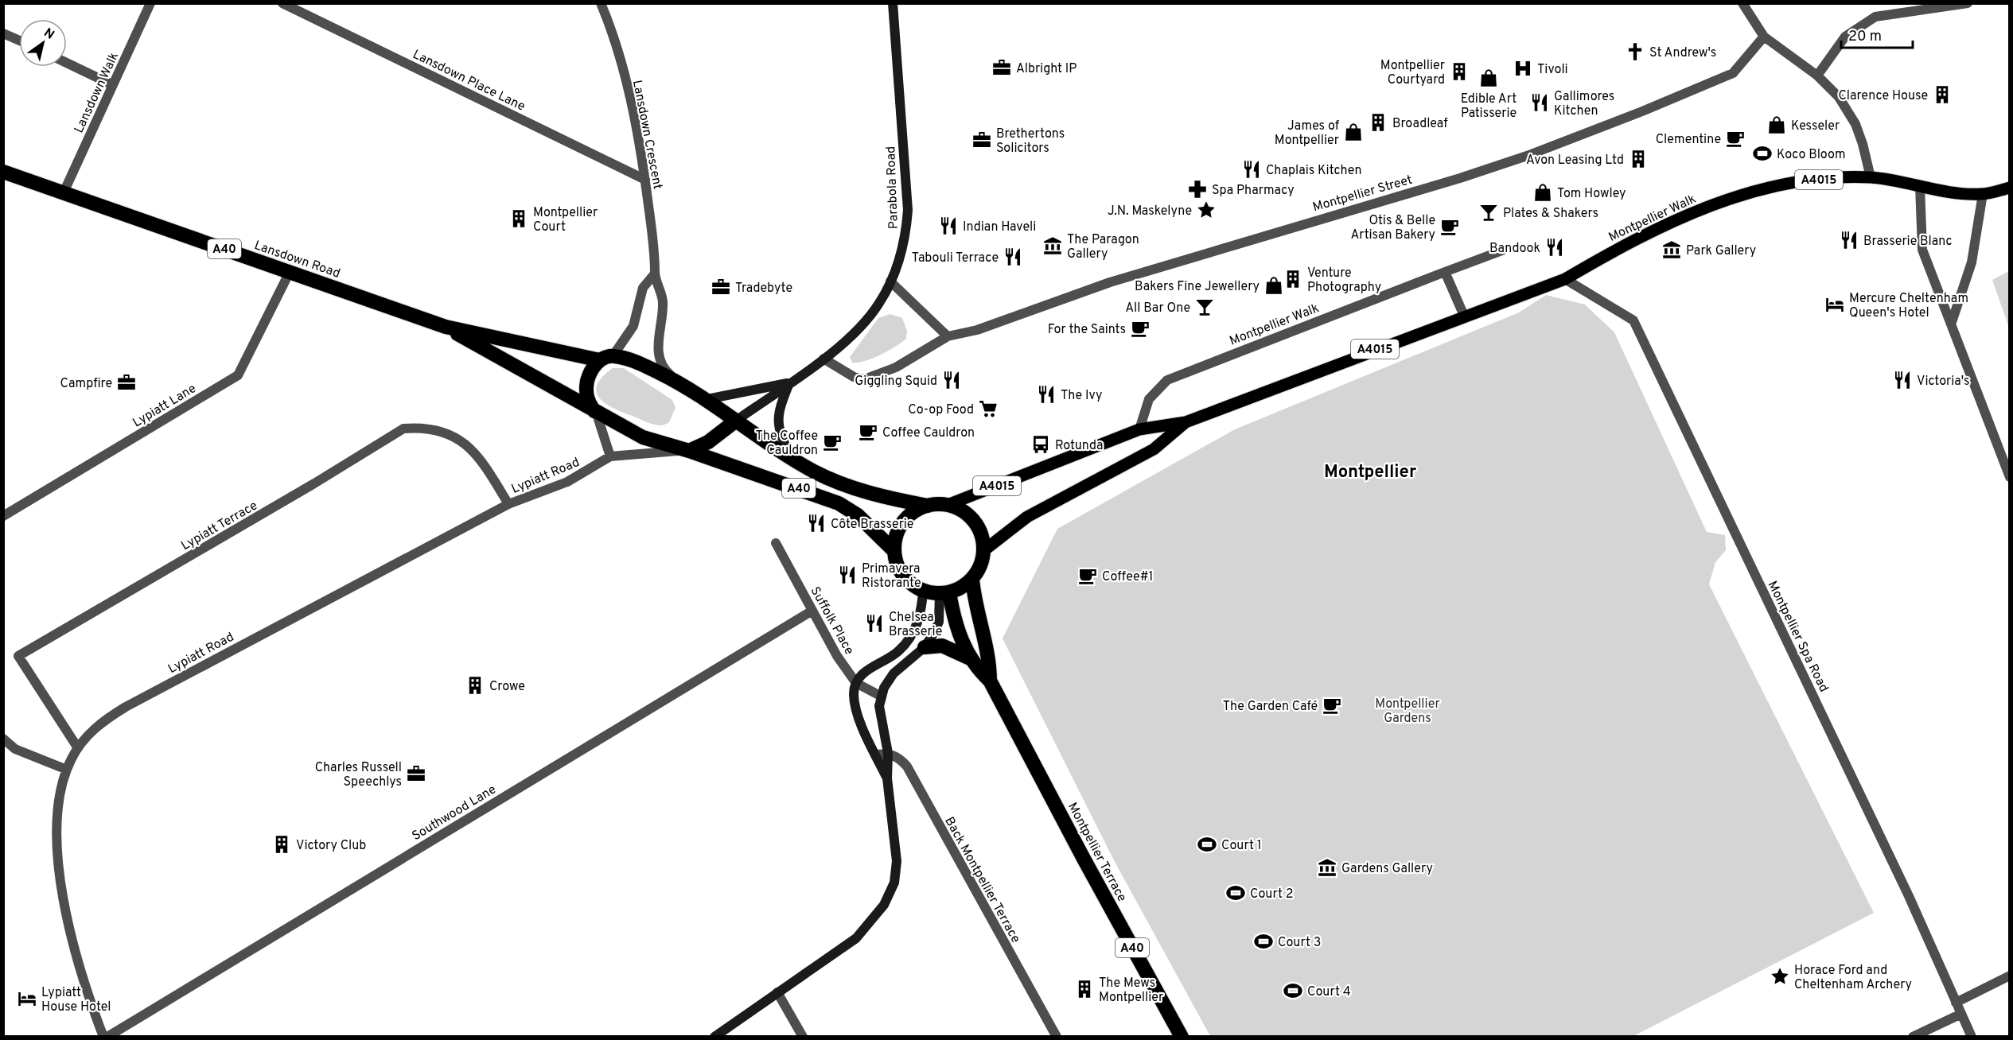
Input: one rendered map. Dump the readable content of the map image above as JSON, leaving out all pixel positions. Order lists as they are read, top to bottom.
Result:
{
  "streets": {
    "highway": ["A40", "Lansdown Road", "Montpellier Terrace"],
    "main road": ["A4015", "Montpellier Walk"],
    "street": [
      "Lansdown Place Lane",
      "Lansdown Walk",
      "Lansdown Crescent",
      "Parabola Road",
      "Montpellier Street",
      "Lypiatt Lane",
      "Lypiatt Road",
      "Lypiatt Terrace",
      "Suffolk Place",
      "Montpellier Spa Road",
      "Southwood Lane",
      "Back Montpellier Terrace"
    ]
  },
  "crossings": [
    ["Lansdown Place Lane", "Lansdown Crescent"],
    ["Lansdown Walk", "Lansdown Road"],
    ["Lansdown Crescent", "A40"],
    ["A4015", "Montpellier Walk"],
    ["Parabola Road", "Montpellier Street"],
    ["Parabola Road", "A40"],
    ["Montpellier Walk", "A40"],
    ["Montpellier Walk", "Montpellier Spa Road"],
    ["Montpellier Walk", "Montpellier Terrace"],
    ["A40", "Lansdown Road"],
    ["A40", "Lypiatt Road"],
    ["A40", "Montpellier Terrace"],
    ["Lansdown Road", "Lypiatt Lane"],
    ["Lypiatt Road", "Lypiatt Terrace"],
    ["Suffolk Place", "Southwood Lane"]
  ],
  "districts": ["Montpellier"],
  "parks": ["Montpellier Gardens"],
  "places": {
    "church": ["St Andrew's"],
    "office": [
      "Albright IP",
      "Brethertons Solicitors",
      "Tradebyte",
      "Campfire",
      "Charles Russell Speechlys"
    ],
    "hospital": ["Tivoli"],
    "building": [
      "Montpellier Courtyard",
      "Clarence House",
      "Broadleaf",
      "Avon Leasing Ltd",
      "Montpellier Court",
      "Venture Photography",
      "Crowe",
      "Victory Club",
      "The Mews Montpellier"
    ],
    "shop": [
      "Edible Art Patisserie",
      "Kesseler",
      "James of Montpellier",
      "Tom Howley",
      "Bakers Fine Jewellery"
    ],
    "restaurant": [
      "Gallimores Kitchen",
      "Chaplais Kitchen",
      "Indian Haveli",
      "Brasserie Blanc",
      "Bandook",
      "Tabouli Terrace",
      "Giggling Squid",
      "Victoria's",
      "The Ivy",
      "Côte Brasserie",
      "Primavera Ristorante",
      "Chelsea Brasserie"
    ],
    "cafe": [
      "Clementine",
      "Otis & Belle Artisan Bakery",
      "For the Saints",
      "Coffee Cauldron",
      "The Coffee Cauldron",
      "Coffee#1",
      "The Garden Café"
    ],
    "sports": [
      "Koco Bloom",
      "Court 1",
      "Court 2",
      "Court 3",
      "Court 4"
    ],
    "pharmacy": ["Spa Pharmacy"],
    "place": ["J.N. Maskelyne", "Horace Ford and Cheltenham Archery"],
    "bar": ["Plates & Shakers", "All Bar One"],
    "museum": ["The Paragon Gallery", "Park Gallery", "Gardens Gallery"],
    "hotel": ["Mercure Cheltenham Queen's Hotel", "Lypiatt House Hotel"],
    "supermarket": ["Co-op Food"],
    "bus stop": ["Rotunda"]
  },
  "scale_bar": "20 m",
  "north": "top right"
}
